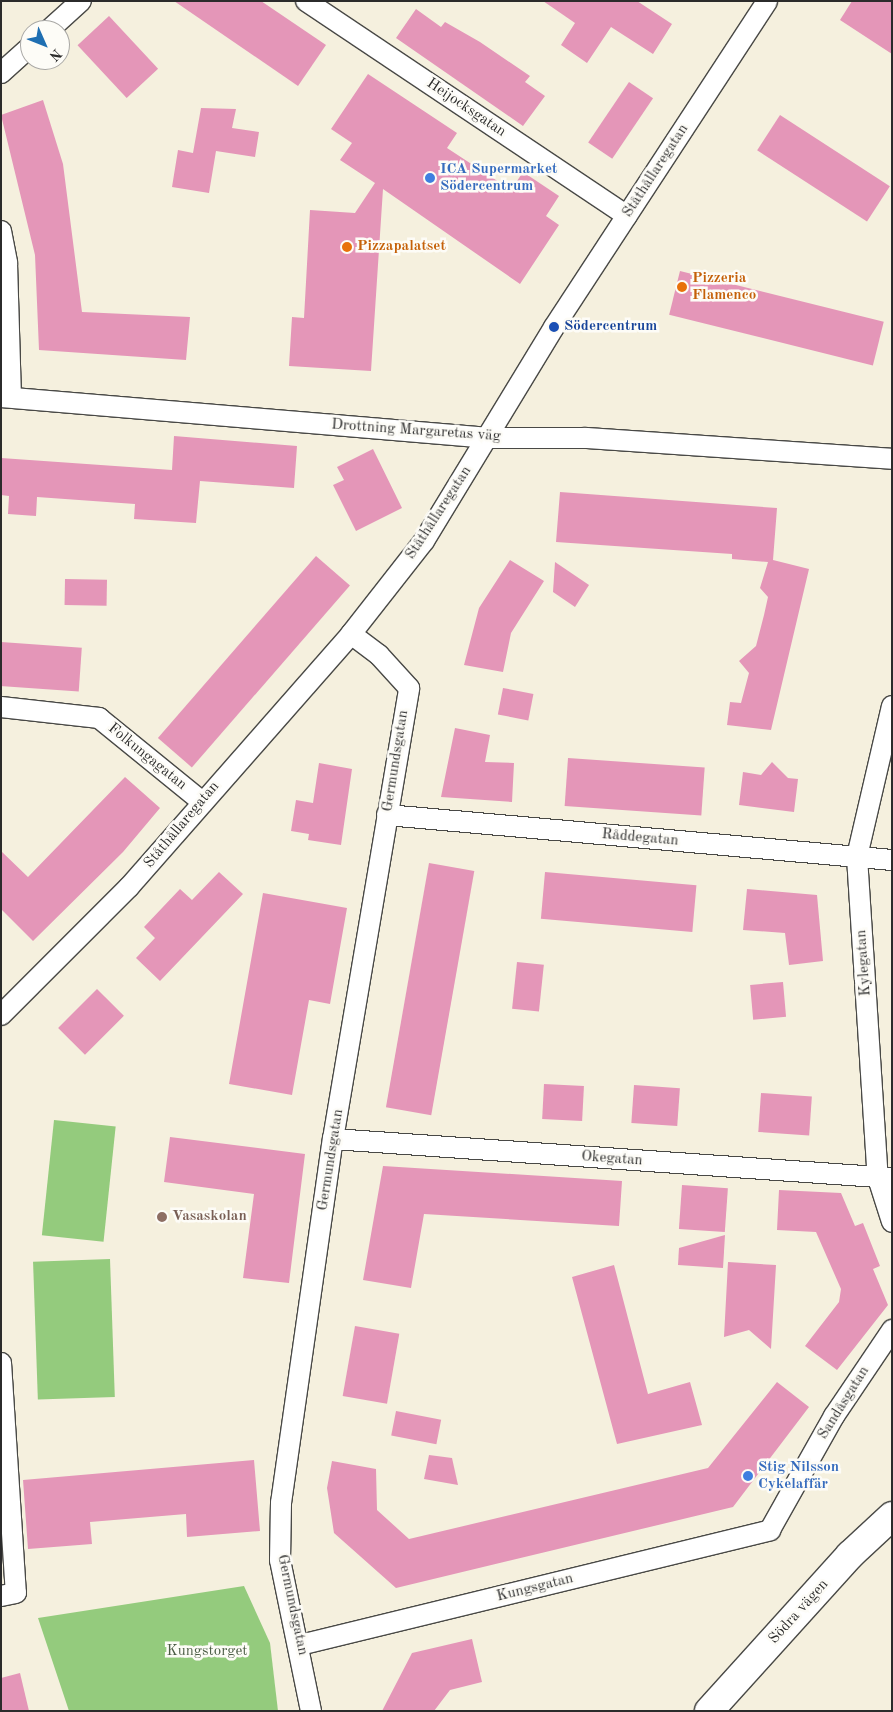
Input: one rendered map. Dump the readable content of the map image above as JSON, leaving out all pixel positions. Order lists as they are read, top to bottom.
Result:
{
  "streets": {
    "main road": ["Södra vägen"],
    "street": [
      "Heijocksgatan",
      "Ståthållaregatan",
      "Drottning Margaretas väg",
      "Folkungagatan",
      "Germundsgatan",
      "Råddegatan",
      "Kylegatan",
      "Okegatan",
      "Sandåsgatan",
      "Kungsgatan"
    ]
  },
  "crossings": [
    ["Heijocksgatan", "Ståthållaregatan"],
    ["Ståthållaregatan", "Drottning Margaretas väg"],
    ["Ståthållaregatan", "Folkungagatan"],
    ["Ståthållaregatan", "Germundsgatan"],
    ["Germundsgatan", "Råddegatan"],
    ["Germundsgatan", "Okegatan"],
    ["Germundsgatan", "Kungsgatan"],
    ["Råddegatan", "Kylegatan"],
    ["Kylegatan", "Okegatan"],
    ["Sandåsgatan", "Kungsgatan"]
  ],
  "parks": ["Kungstorget"],
  "places": [
    "ICA Supermarket Södercentrum",
    "Pizzapalatset",
    "Pizzeria Flamenco",
    "Södercentrum",
    "Vasaskolan",
    "Stig Nilsson Cykelaffär"
  ],
  "north": "bottom right"
}
